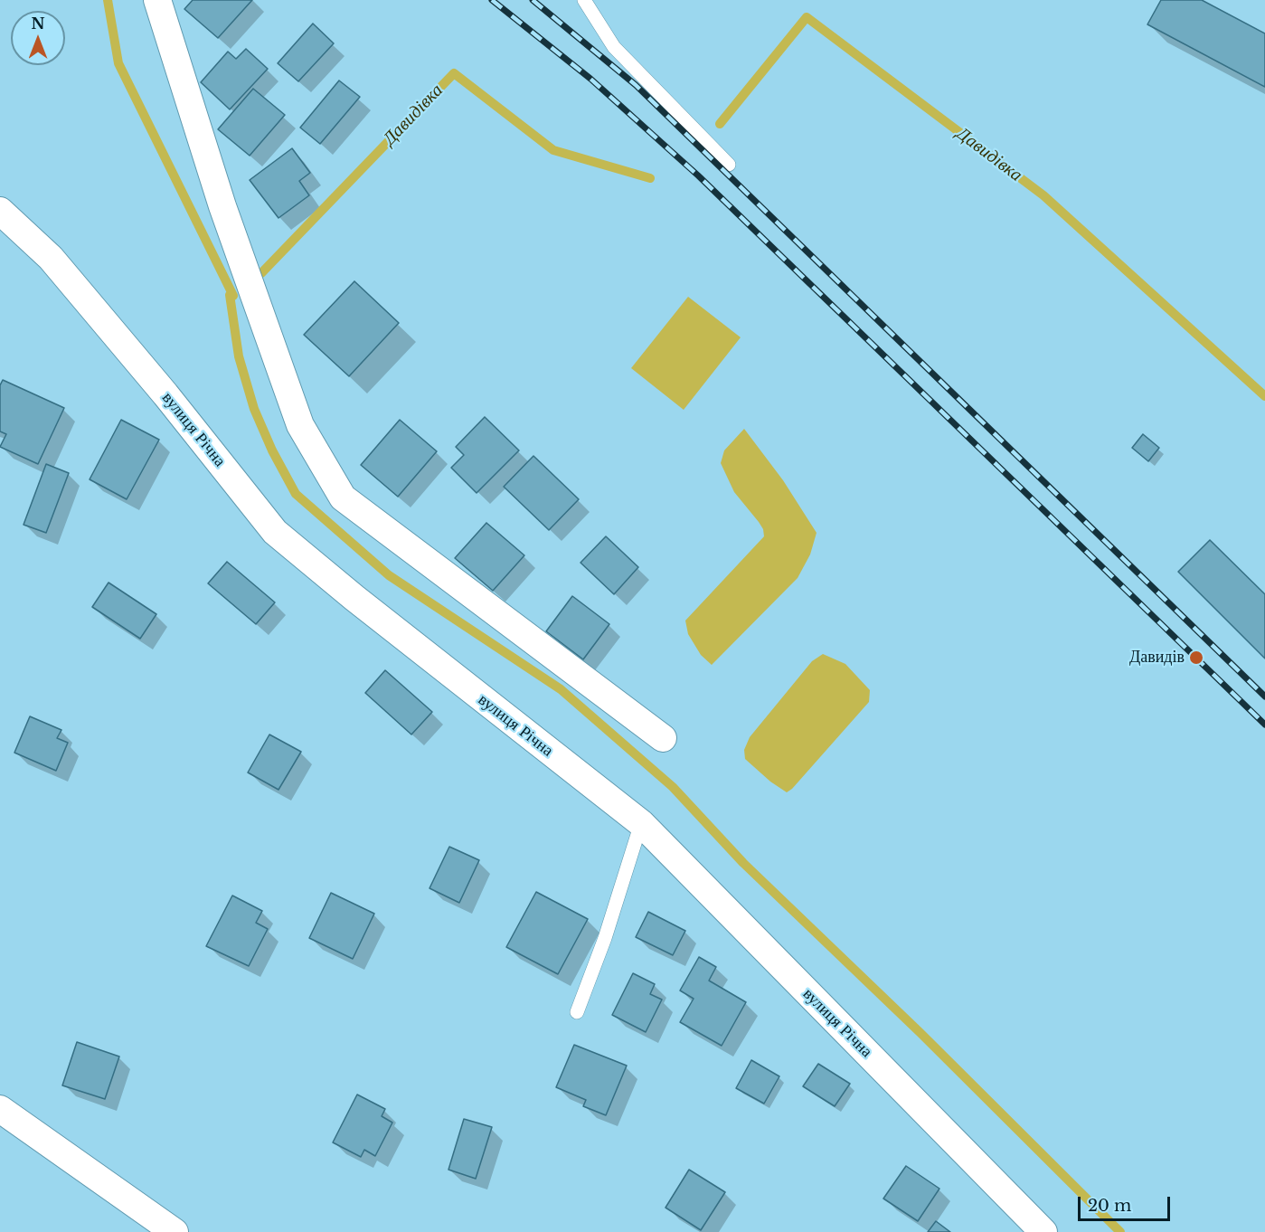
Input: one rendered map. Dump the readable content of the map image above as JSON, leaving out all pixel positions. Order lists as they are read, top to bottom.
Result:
{
  "streets": {
    "street": ["вулиця Річна"]
  },
  "water": ["Давидівка"],
  "places": ["Давидів"],
  "scale_bar": "20 m",
  "north": "top"
}
